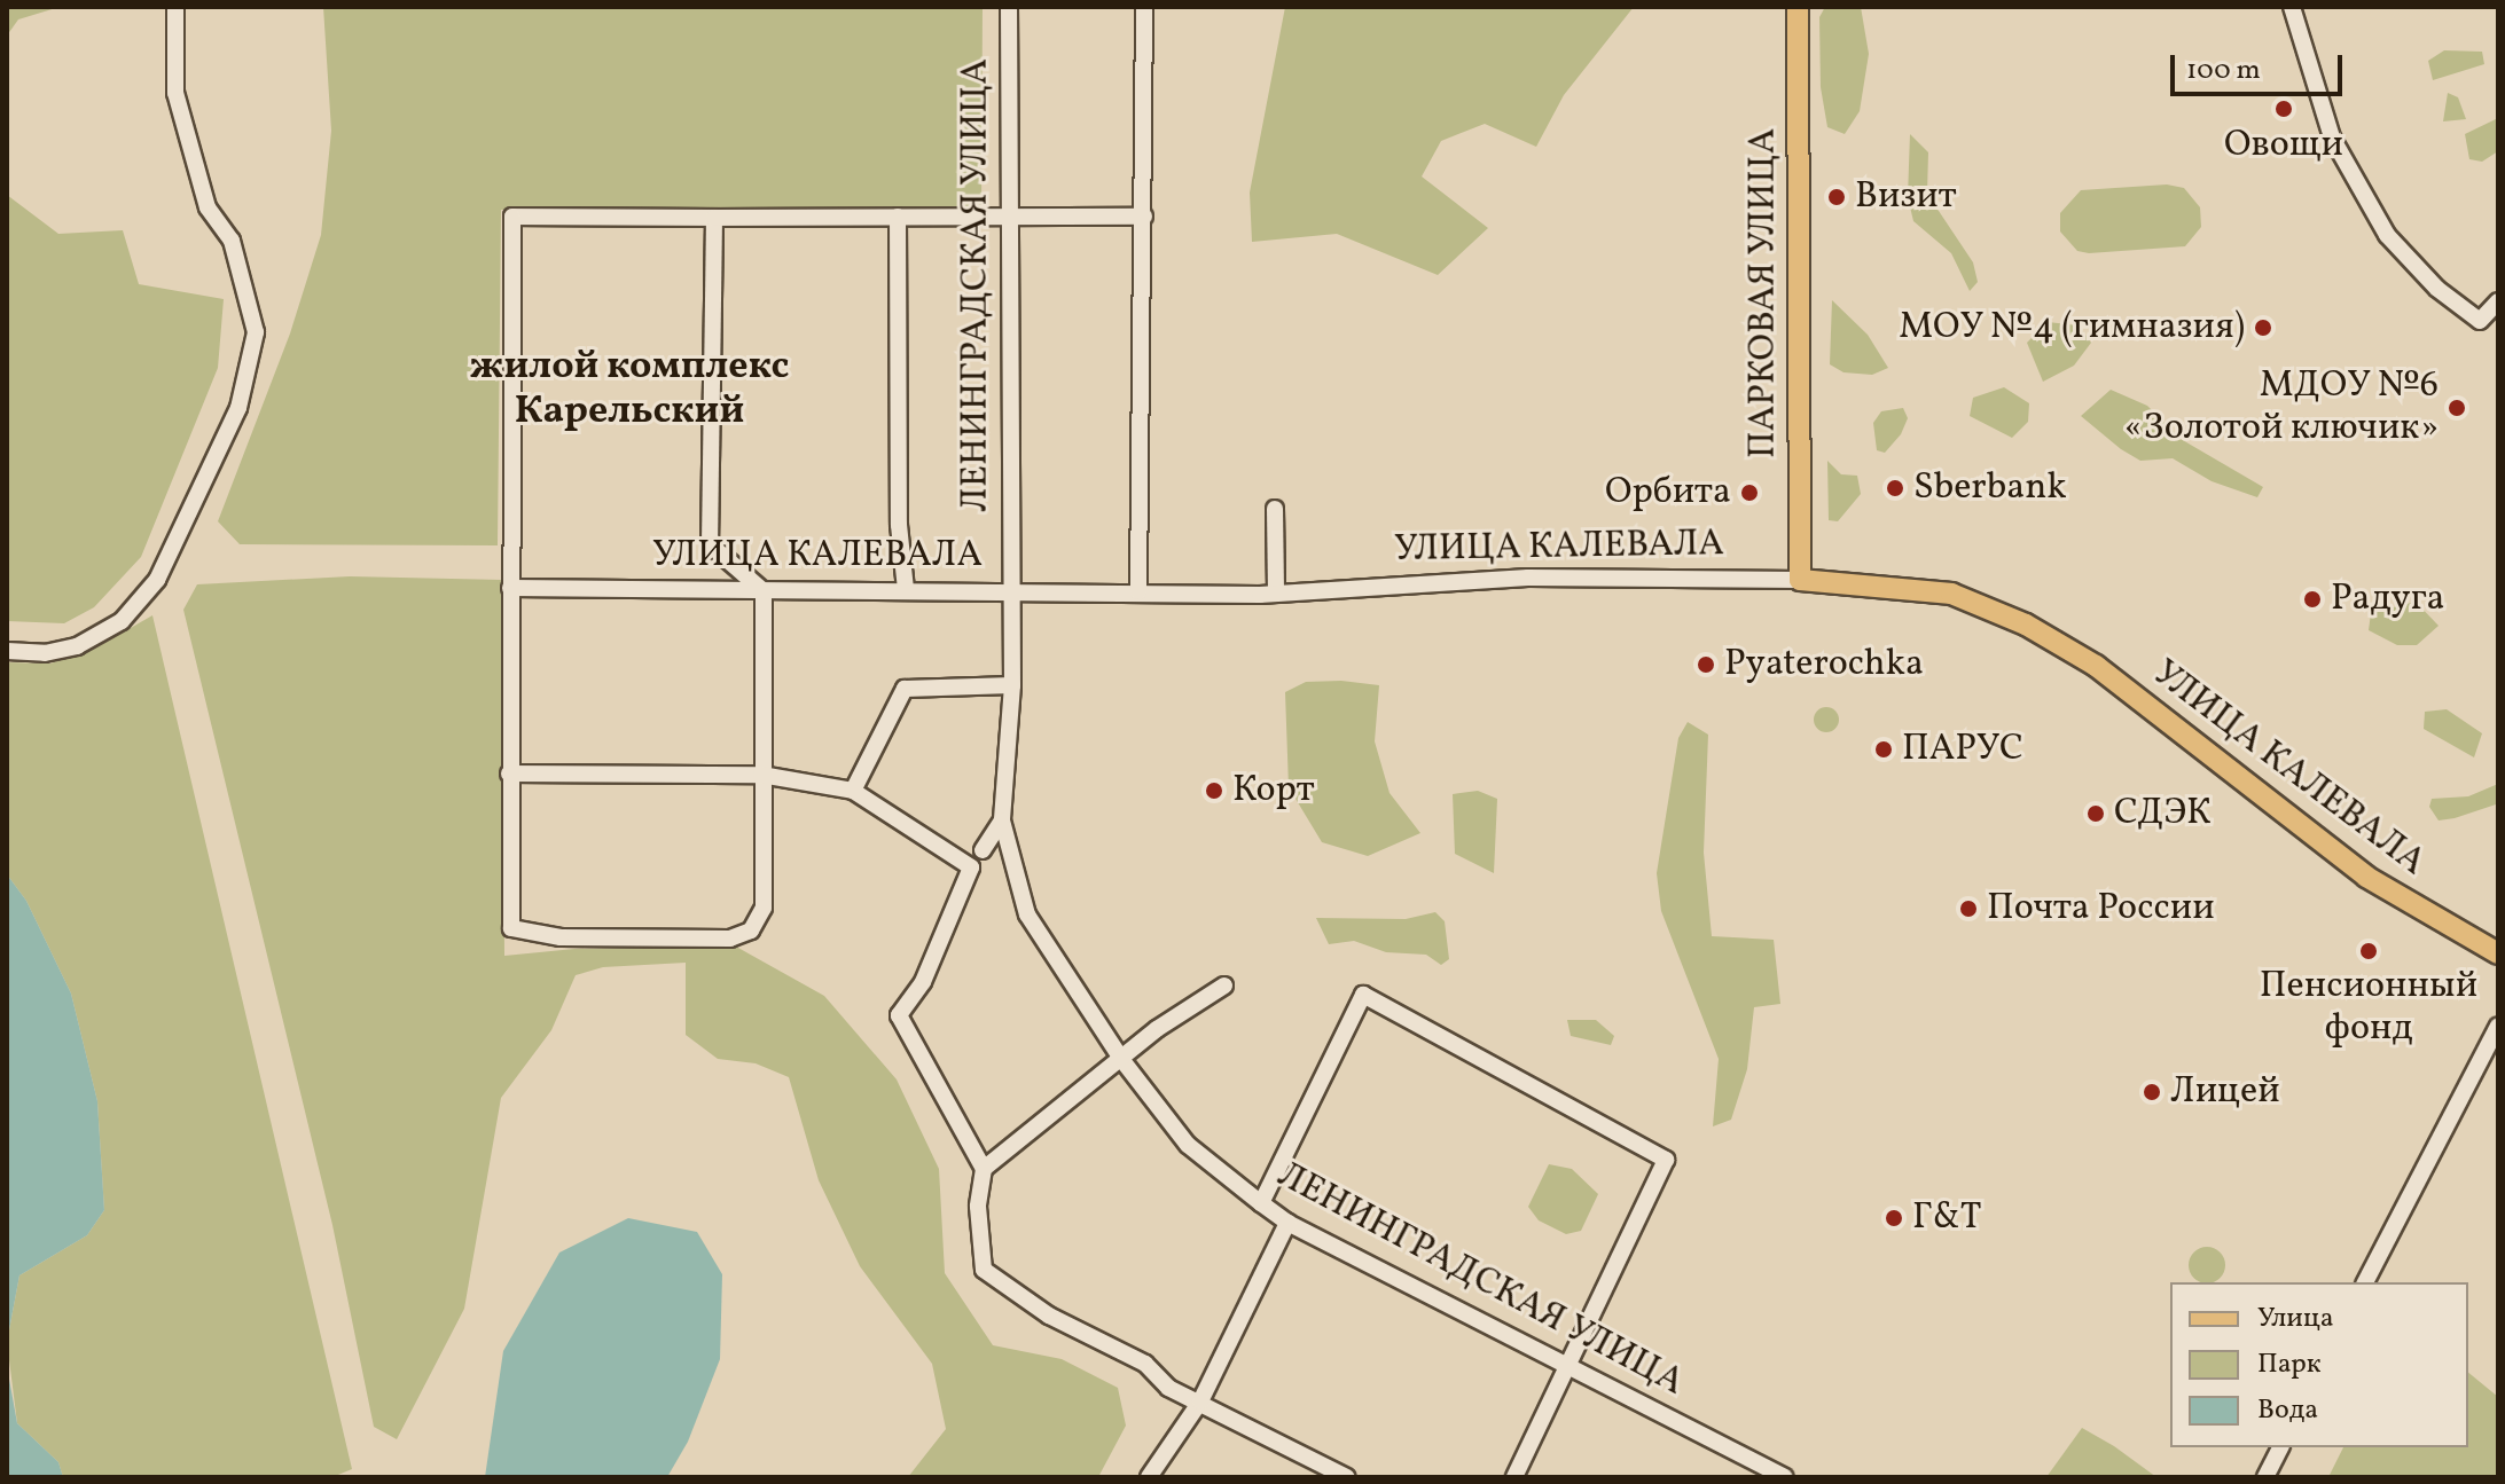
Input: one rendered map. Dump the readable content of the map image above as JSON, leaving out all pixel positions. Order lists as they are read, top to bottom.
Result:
{
  "streets": {
    "main road": ["ПАРКОВАЯ УЛИЦА", "УЛИЦА КАЛЕВАЛА"],
    "street": ["ЛЕНИНГРАДСКАЯ УЛИЦА"]
  },
  "crossings": [
    ["ЛЕНИНГРАДСКАЯ УЛИЦА", "УЛИЦА КАЛЕВАЛА"],
    ["ПАРКОВАЯ УЛИЦА", "УЛИЦА КАЛЕВАЛА"]
  ],
  "districts": ["жилой комплекс Карельский"],
  "places": [
    "Овощи",
    "Визит",
    "МОУ №4 (гимназия)",
    "МДОУ №6 «Золотой ключик»",
    "Sberbank",
    "Орбита",
    "Радуга",
    "Pyaterochka",
    "ПАРУС",
    "Корт",
    "СДЭК",
    "Почта России",
    "Пенсионный фонд",
    "Лицей",
    "Г&Т"
  ],
  "legend": ["Улица", "Парк", "Вода"],
  "scale_bar": "100 m"
}
